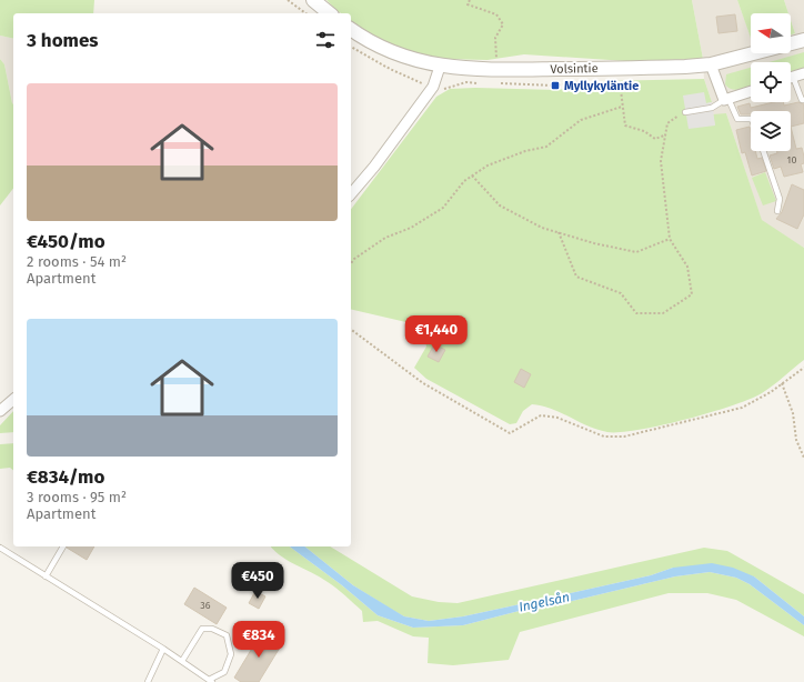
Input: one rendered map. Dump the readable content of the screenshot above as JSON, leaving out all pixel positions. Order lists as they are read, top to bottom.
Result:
{
  "streets": {
    "street": ["Volsintie"]
  },
  "water": ["Ingelsån"],
  "places": {
    "transit": ["Myllykyläntie"]
  },
  "house_numbers": ["10", "36"],
  "north": "left",
  "page": {
    "heading": "3 homes",
    "list": [
      {
        "name": "€450/mo",
        "note": "2 rooms · 54 m² · Apartment"
      },
      {
        "name": "€834/mo",
        "note": "3 rooms · 95 m² · Apartment"
      }
    ],
    "price": ["€1,440", "€450", "€834"]
  }
}
